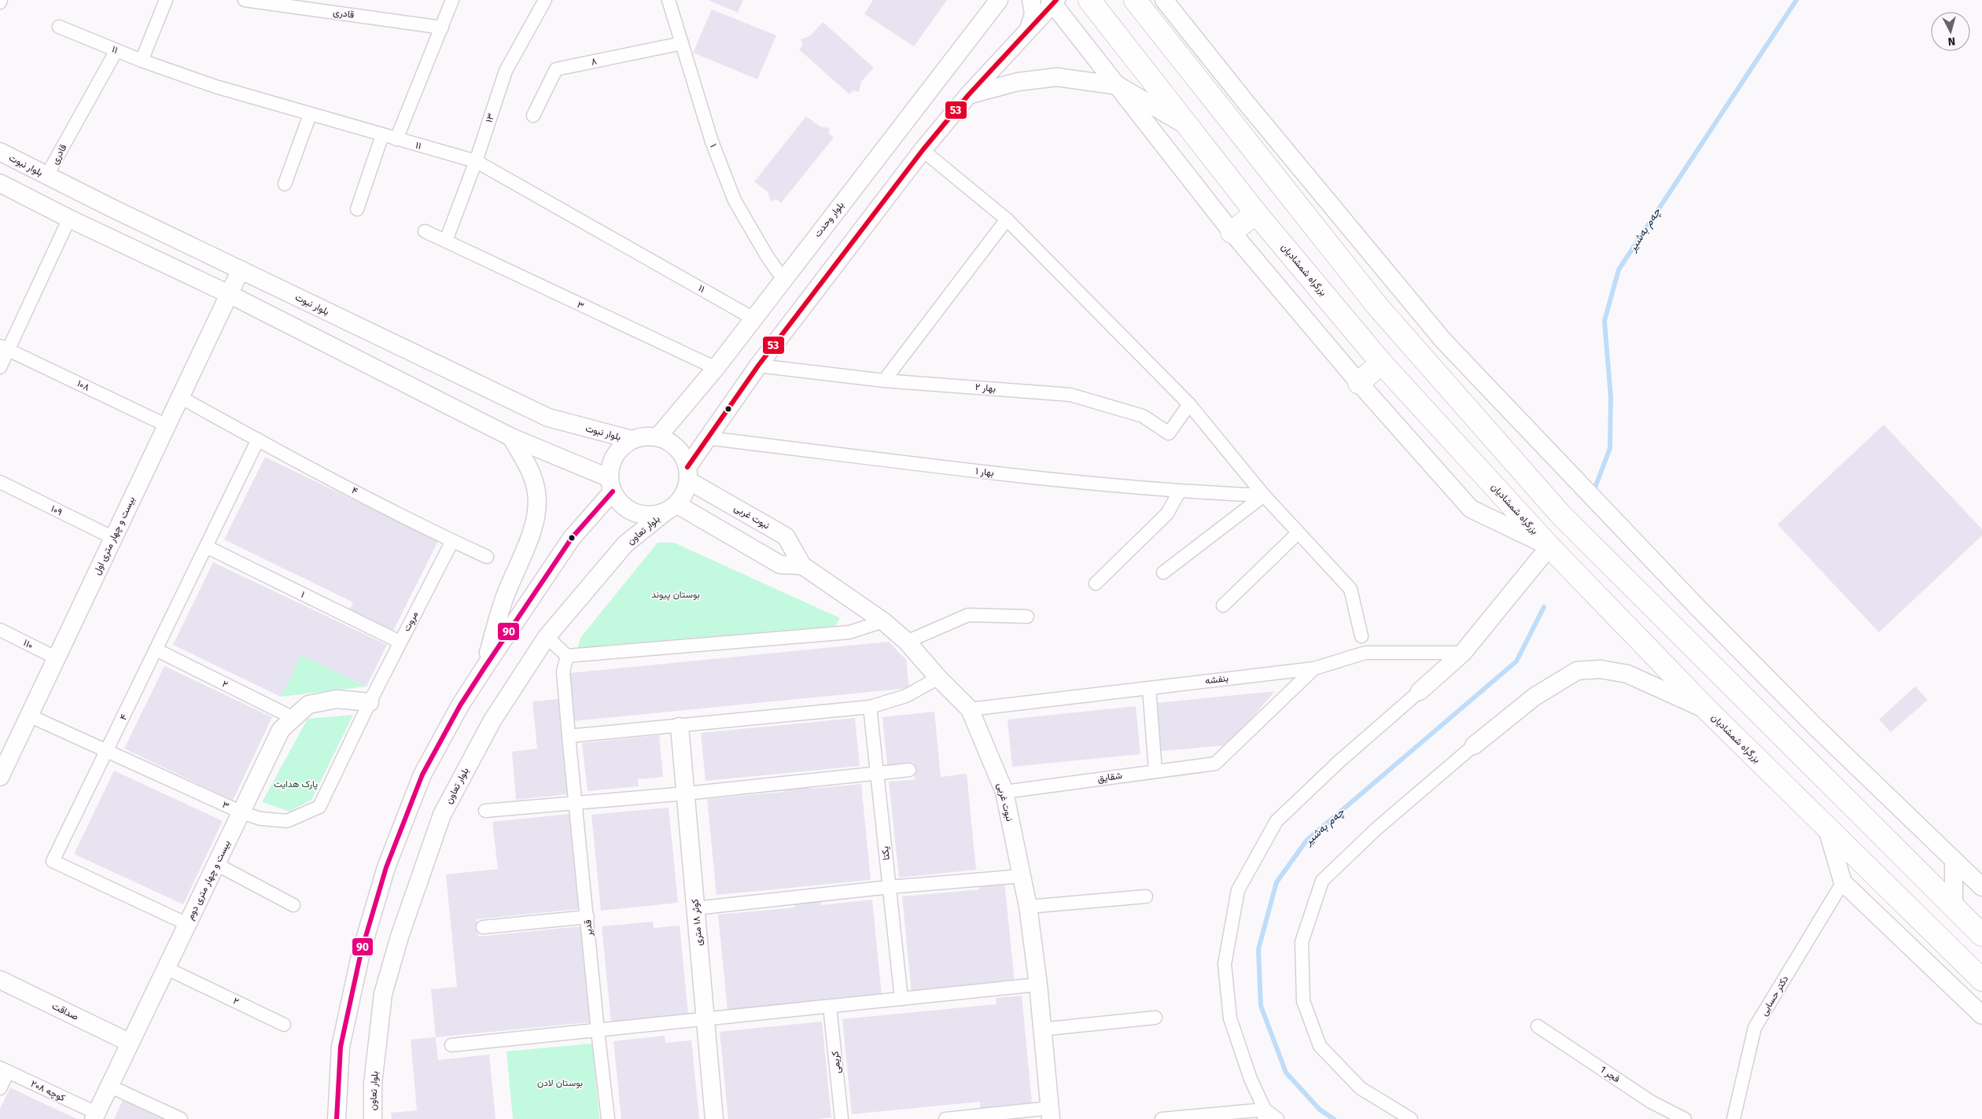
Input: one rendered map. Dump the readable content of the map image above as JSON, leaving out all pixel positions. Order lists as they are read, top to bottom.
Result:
{
  "streets": {
    "highway": ["بزرگراه شمشادیان"],
    "main road": [
      "بلوار نبوت",
      "بلوار وحدت",
      "نبوت غربی",
      "بلوار تعاون",
      "بیست و چهار متری اول",
      "بیست و چهار متری دوم",
      "کوثر ۱۸ متری",
      "صداقت"
    ],
    "street": [
      "قادری",
      "۱۱",
      "۸",
      "۱۳",
      "۱",
      "۳",
      "۱۰۸",
      "بهار ۲",
      "بهار ۱",
      "۴",
      "۱۰۹",
      "مروت",
      "۱۱۰",
      "بنفشه",
      "۲",
      "شقایق",
      "یکتا",
      "قدیر",
      "دکتر حسابی",
      "کریمی",
      "فجر 1",
      "کوچه ۲۰۸"
    ]
  },
  "crossings": [
    ["قادری", "۱۱"],
    ["قادری", "بلوار نبوت"],
    ["۱۱", "۱۳"],
    ["۱۱", "بلوار وحدت"],
    ["۸", "۱"],
    ["۱۳", "۳"],
    ["۱", "بلوار وحدت"],
    ["۱", "۴"],
    ["۱", "مروت"],
    ["بلوار نبوت", "بلوار وحدت"],
    ["بلوار نبوت", "نبوت غربی"],
    ["بلوار نبوت", "بلوار تعاون"],
    ["بلوار نبوت", "بیست و چهار متری اول"],
    ["بلوار وحدت", "۳"],
    ["بلوار وحدت", "نبوت غربی"],
    ["بلوار وحدت", "بلوار تعاون"],
    ["۳", "۴"],
    ["۳", "بیست و چهار متری اول"],
    ["۳", "مروت"],
    ["۳", "بیست و چهار متری دوم"],
    ["۱۰۸", "بیست و چهار متری اول"],
    ["۴", "بیست و چهار متری اول"],
    ["۴", "مروت"],
    ["۴", "۲"],
    ["۴", "بیست و چهار متری دوم"],
    ["۱۰۹", "بیست و چهار متری اول"],
    ["نبوت غربی", "بلوار تعاون"],
    ["نبوت غربی", "بنفشه"],
    ["نبوت غربی", "شقایق"],
    ["بیست و چهار متری اول", "۱۱۰"],
    ["مروت", "بیست و چهار متری دوم"],
    ["بنفشه", "شقایق"],
    ["۲", "بیست و چهار متری دوم"],
    ["بیست و چهار متری دوم", "صداقت"],
    ["بیست و چهار متری دوم", "کوچه ۲۰۸"]
  ],
  "water": ["چەم بەشیر"],
  "parks": ["بوستان پیوند", "پارک‌ هدایت", "بوستان لادن"],
  "lines": ["transit line 53", "transit line 90"],
  "north": "bottom"
}
